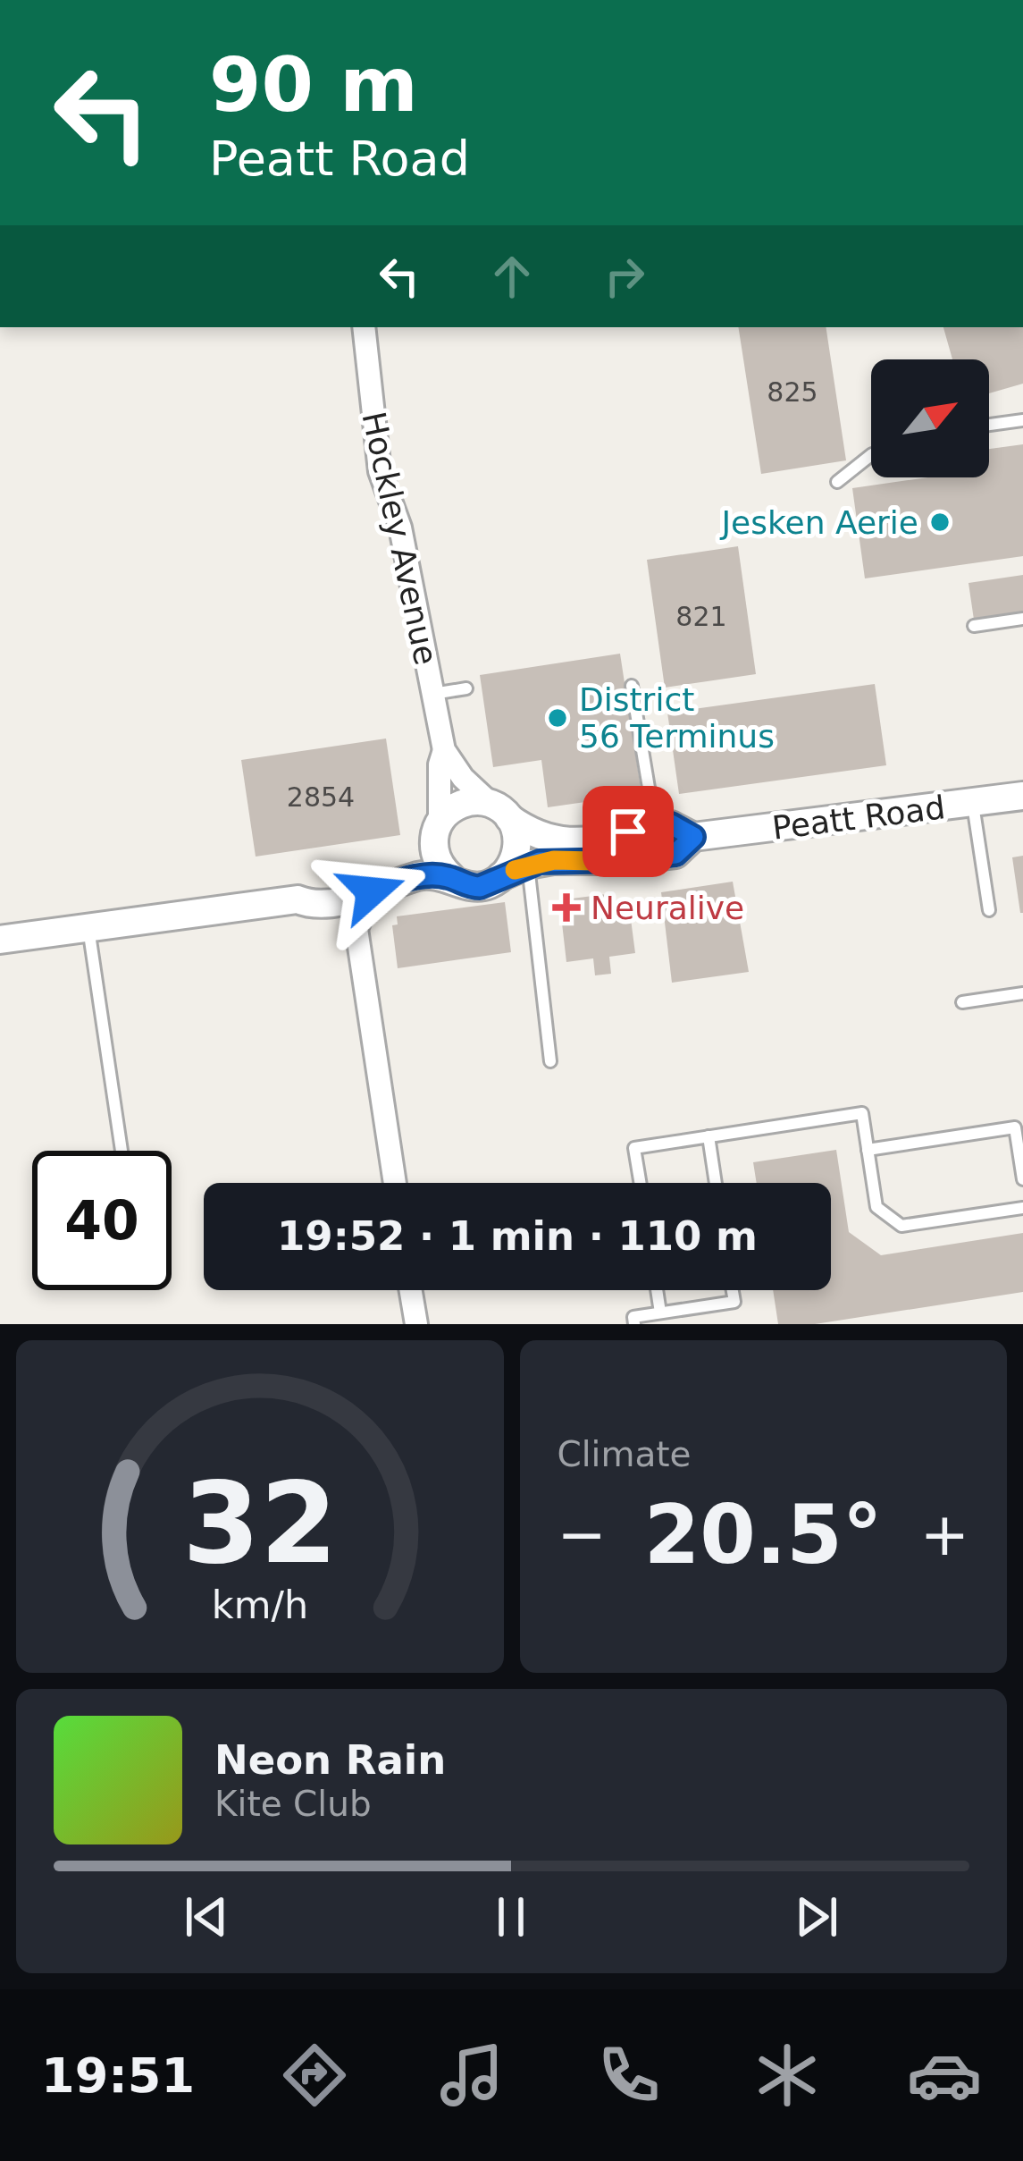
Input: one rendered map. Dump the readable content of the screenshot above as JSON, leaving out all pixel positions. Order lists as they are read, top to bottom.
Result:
{
  "streets": {
    "street": ["Hockley Avenue", "Peatt Road"]
  },
  "crossings": [
    ["Hockley Avenue", "Peatt Road"]
  ],
  "places": {
    "other": ["Jesken Aerie", "District 56 Terminus"],
    "health": ["Neuralive"]
  },
  "house_numbers": ["825", "821", "2854"],
  "north": "top right",
  "page": {
    "turn": ["90 m", "Peatt Road"],
    "limit": "40",
    "trip": "19:52 · 1 min · 110 m",
    "tile": "Climate",
    "heat": ["−", "20.5°", "+"],
    "song": ["Neon Rain", "Kite Club"],
    "tabs": "19:51",
    "gauge": ["32", "km/h"]
  }
}
